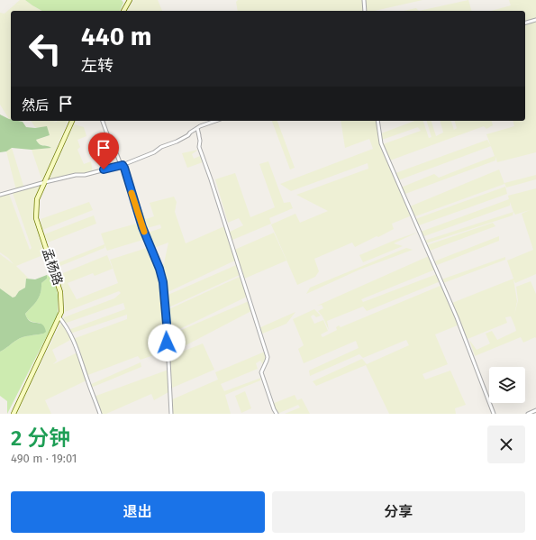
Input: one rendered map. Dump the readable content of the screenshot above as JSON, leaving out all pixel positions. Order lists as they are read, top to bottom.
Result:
{
  "streets": {
    "main road": ["孟杨路"]
  },
  "page": {
    "turn": ["440 m", "左转"],
    "then": "然后",
    "heading": ["2 分钟", "490 m · 19:01"],
    "buttons": ["退出", "分享"]
  }
}
